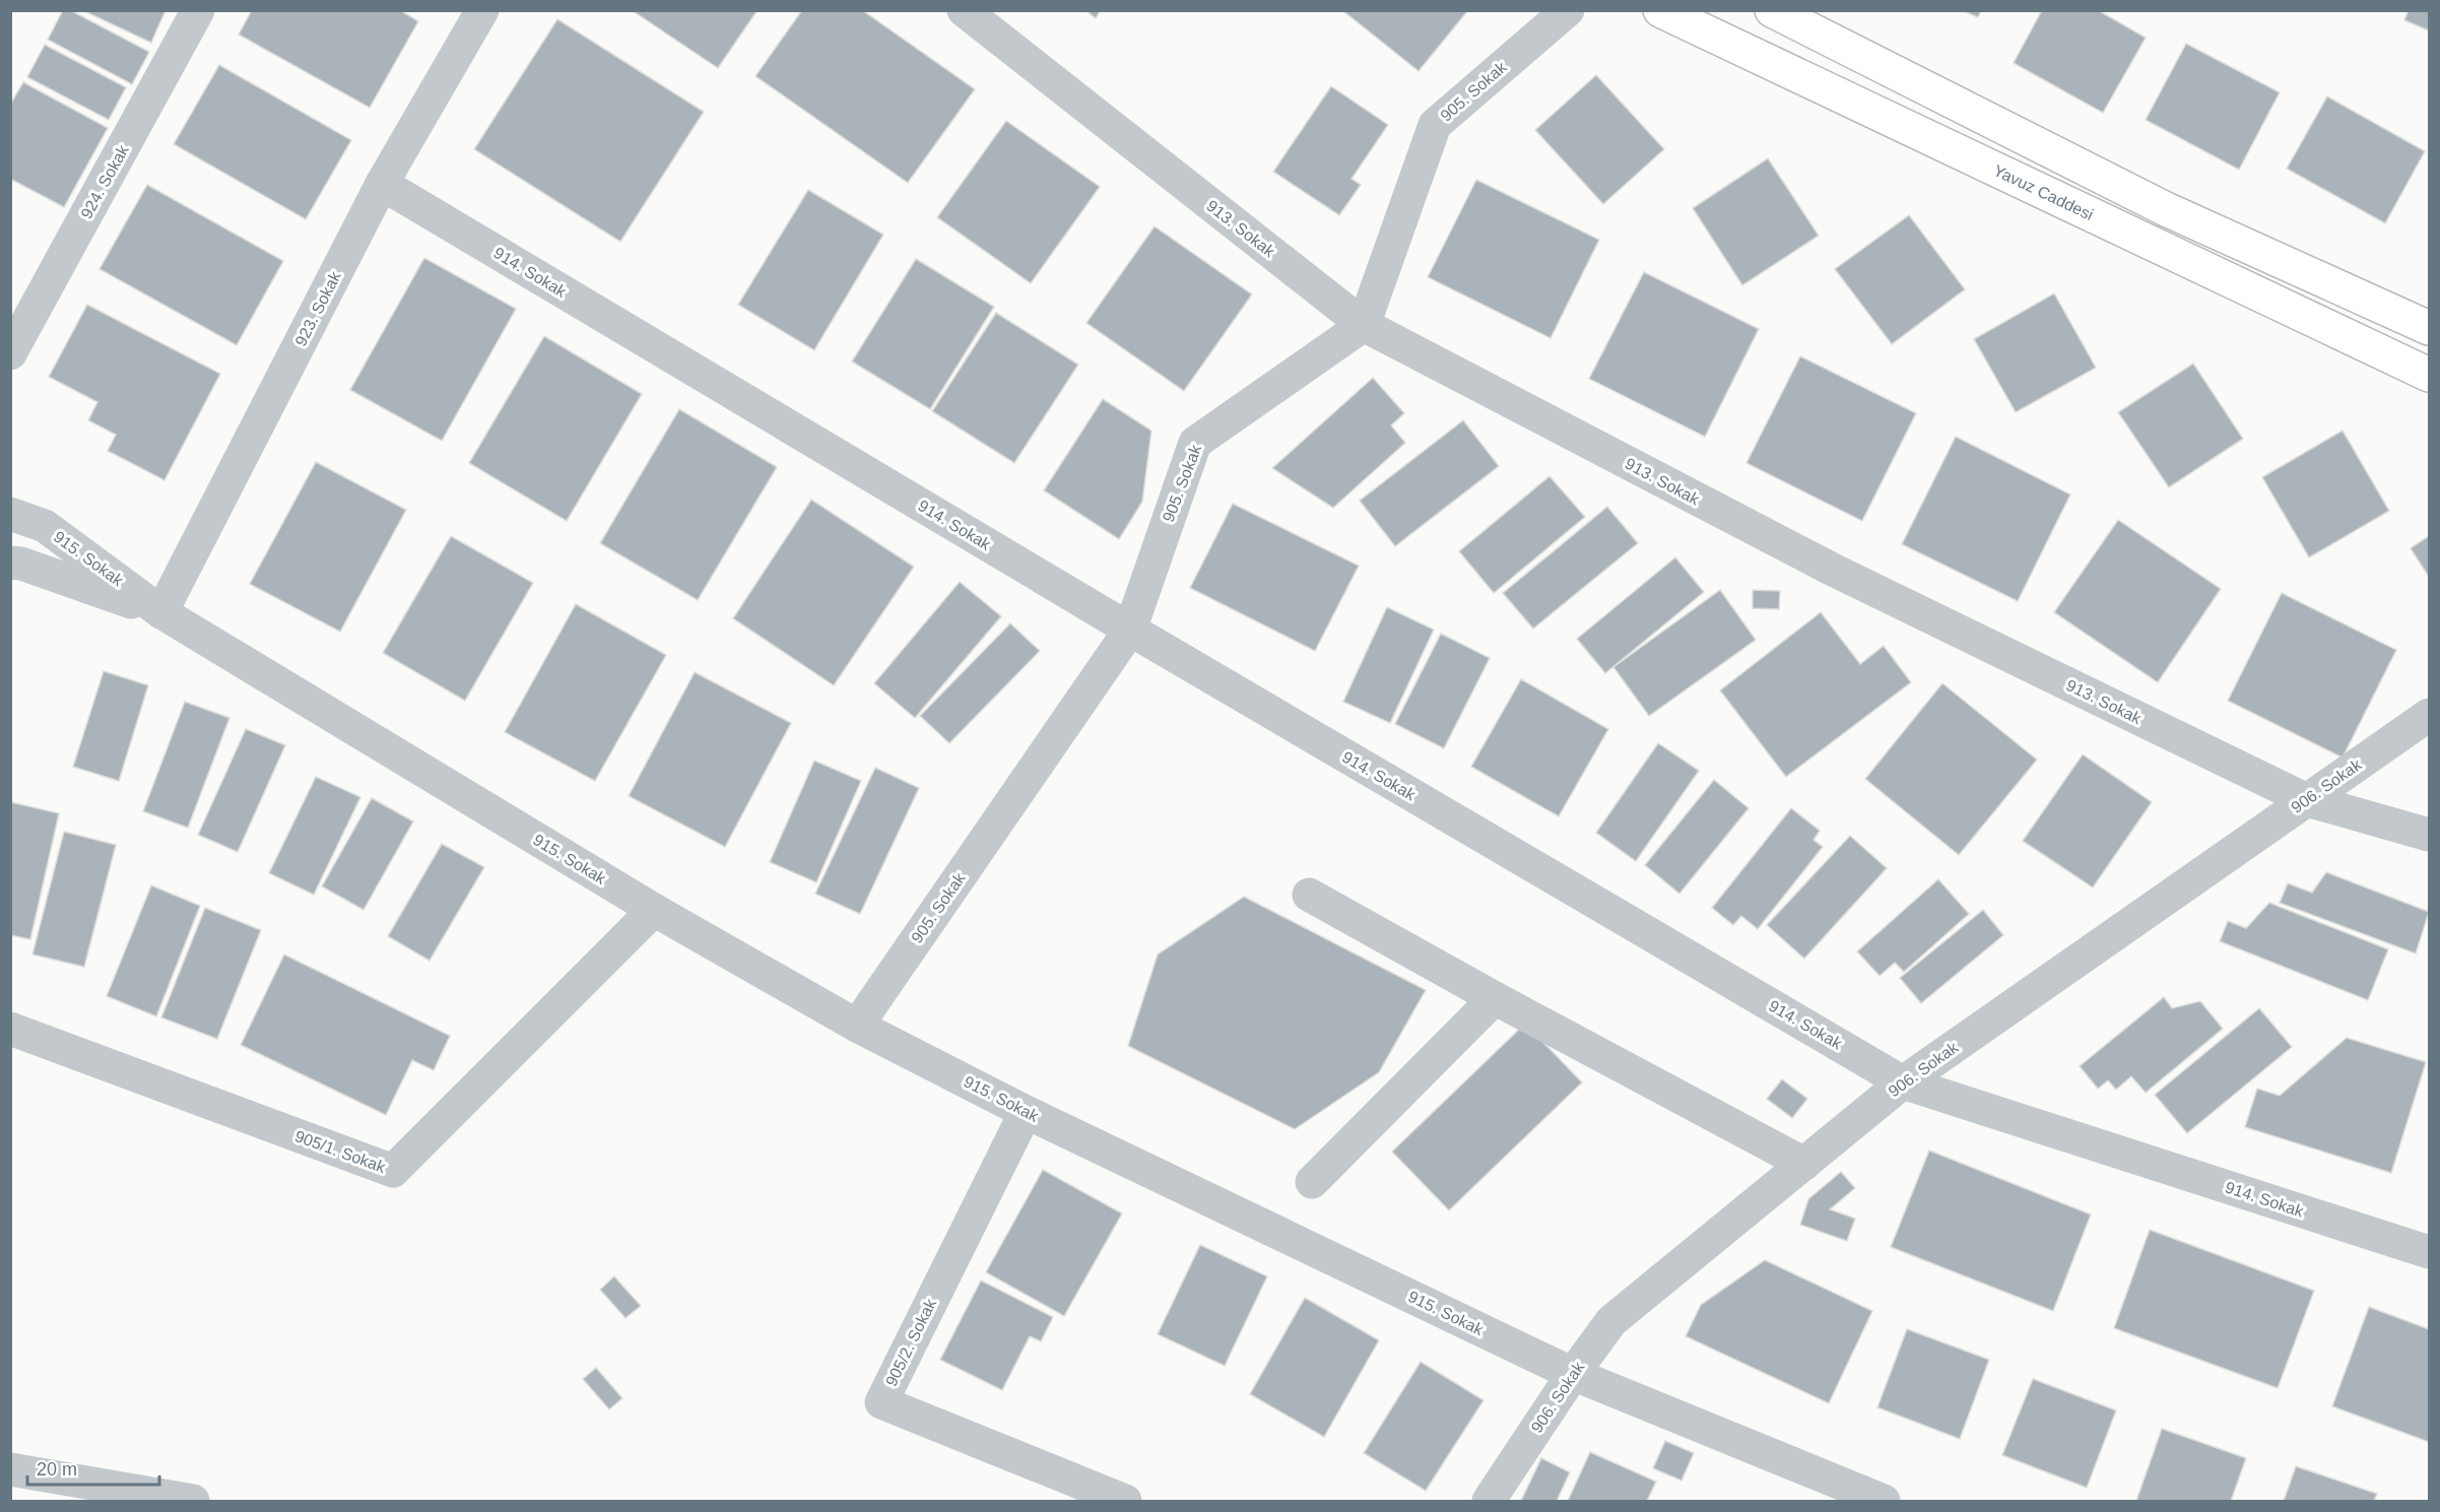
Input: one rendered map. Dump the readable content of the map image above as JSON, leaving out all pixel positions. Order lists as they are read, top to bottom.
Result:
{
  "streets": {
    "main road": ["Yavuz Caddesi"],
    "street": [
      "905. Sokak",
      "924. Sokak",
      "913. Sokak",
      "914. Sokak",
      "923. Sokak",
      "915. Sokak",
      "906. Sokak",
      "905/1. Sokak",
      "905/2. Sokak"
    ]
  },
  "crossings": [
    ["905. Sokak", "913. Sokak"],
    ["905. Sokak", "914. Sokak"],
    ["905. Sokak", "915. Sokak"],
    ["913. Sokak", "906. Sokak"],
    ["914. Sokak", "923. Sokak"],
    ["914. Sokak", "906. Sokak"],
    ["923. Sokak", "915. Sokak"],
    ["915. Sokak", "906. Sokak"],
    ["915. Sokak", "905/1. Sokak"],
    ["915. Sokak", "905/2. Sokak"]
  ],
  "scale_bar": "20 m"
}
